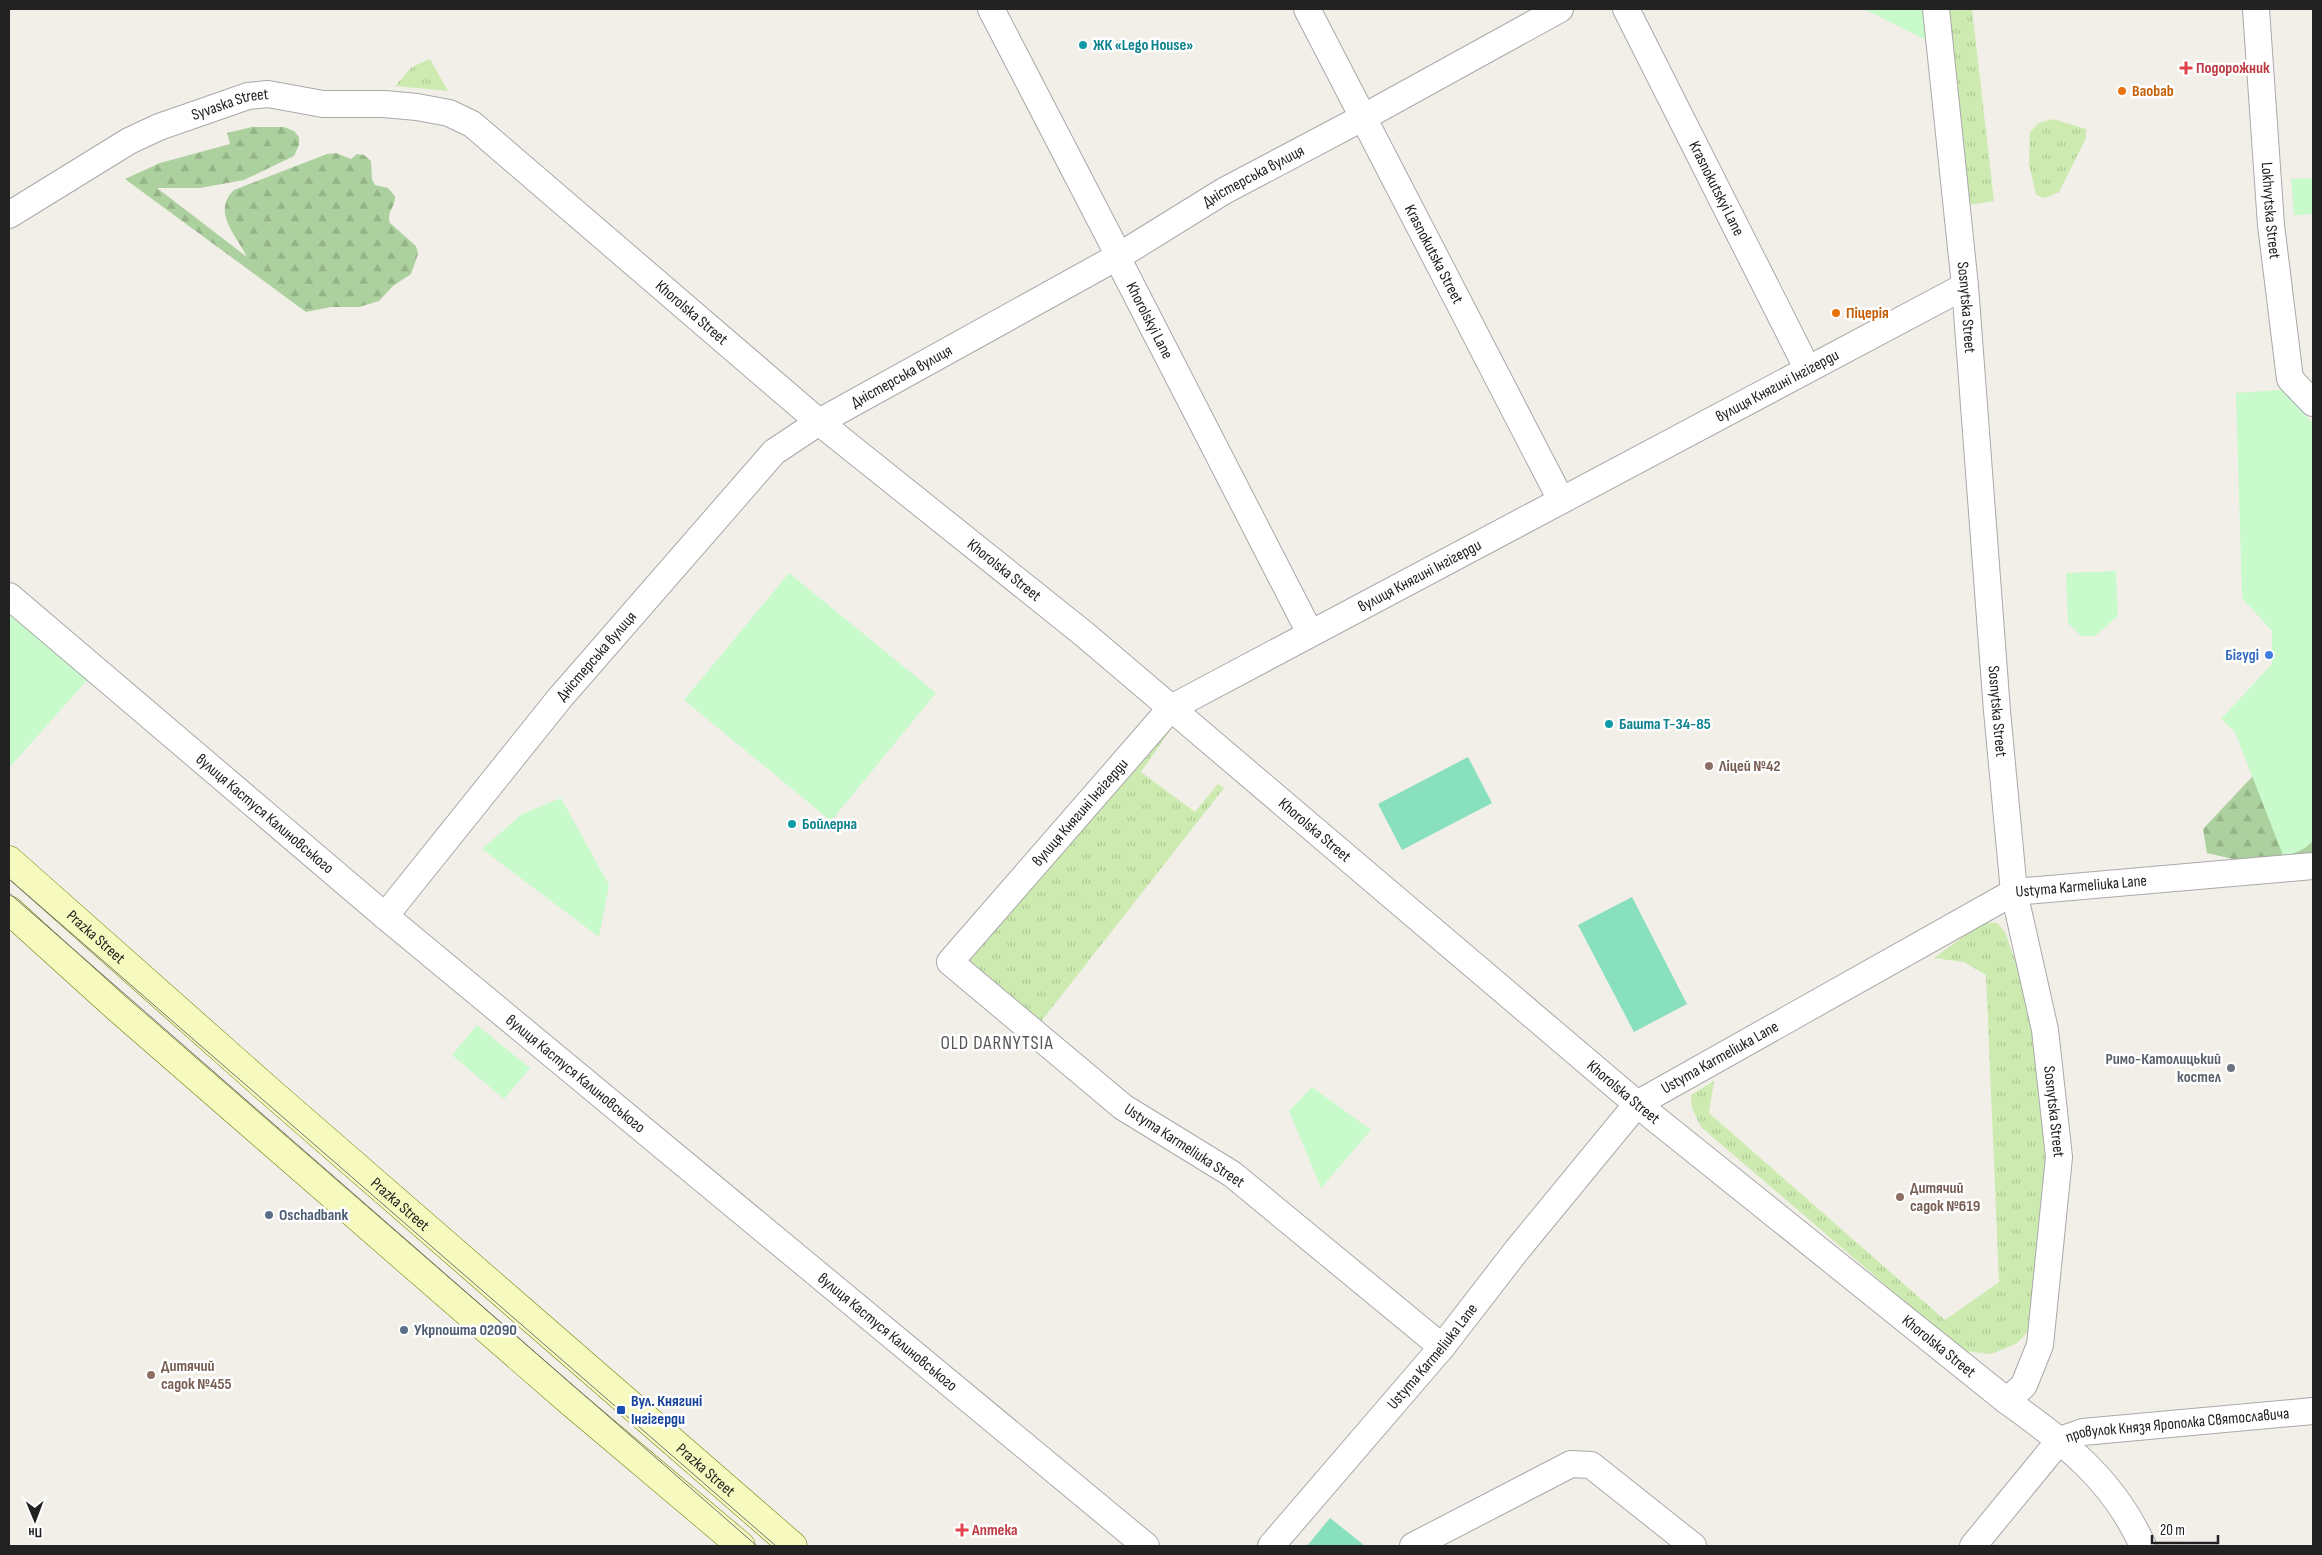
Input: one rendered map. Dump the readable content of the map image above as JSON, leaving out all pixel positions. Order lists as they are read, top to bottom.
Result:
{
  "streets": {
    "street": [
      "Syvaska Street",
      "Дністерська вулиця",
      "Krasnokutskyi Lane",
      "Lokhvytska Street",
      "Krasnokutska Street",
      "Sosnytska Street",
      "Khorolska Street",
      "Khorolskyi Lane",
      "вулиця Княгині Інгігерди",
      "вулиця Кастуся Калиновського",
      "Ustyma Karmeliuka Lane",
      "Prazka Street",
      "Ustyma Karmeliuka Street",
      "провулок Князя Ярополка Святославича"
    ]
  },
  "crossings": [
    ["Syvaska Street", "Khorolska Street"],
    ["Дністерська вулиця", "Krasnokutska Street"],
    ["Дністерська вулиця", "Khorolska Street"],
    ["Дністерська вулиця", "Khorolskyi Lane"],
    ["Дністерська вулиця", "вулиця Кастуся Калиновського"],
    ["Krasnokutskyi Lane", "вулиця Княгині Інгігерди"],
    ["Krasnokutska Street", "вулиця Княгині Інгігерди"],
    ["Sosnytska Street", "Khorolska Street"],
    ["Sosnytska Street", "вулиця Княгині Інгігерди"],
    ["Sosnytska Street", "Ustyma Karmeliuka Lane"],
    ["Khorolska Street", "вулиця Княгині Інгігерди"],
    ["Khorolska Street", "Ustyma Karmeliuka Lane"],
    ["Khorolska Street", "провулок Князя Ярополка Святославича"],
    ["Khorolskyi Lane", "вулиця Княгині Інгігерди"],
    ["вулиця Княгині Інгігерди", "Ustyma Karmeliuka Street"],
    ["Ustyma Karmeliuka Lane", "Ustyma Karmeliuka Street"]
  ],
  "districts": ["OLD DARNYTSIA"],
  "places": {
    "other": [
      "ЖК «Lego House»",
      "Baobab",
      "Піцерія",
      "Бігуді",
      "Башта Т-34-85",
      "Ліцей №42",
      "Бойлерна",
      "Римо-Католицький костел",
      "Дитячий садок №619",
      "Oschadbank",
      "Укрпошта 02090",
      "Дитячий садок №455"
    ],
    "health": ["Подорожник", "Аптека"],
    "transit": ["Вул. Княгині Інгігерди"]
  },
  "scale_bar": "20 m",
  "north": "bottom"
}
